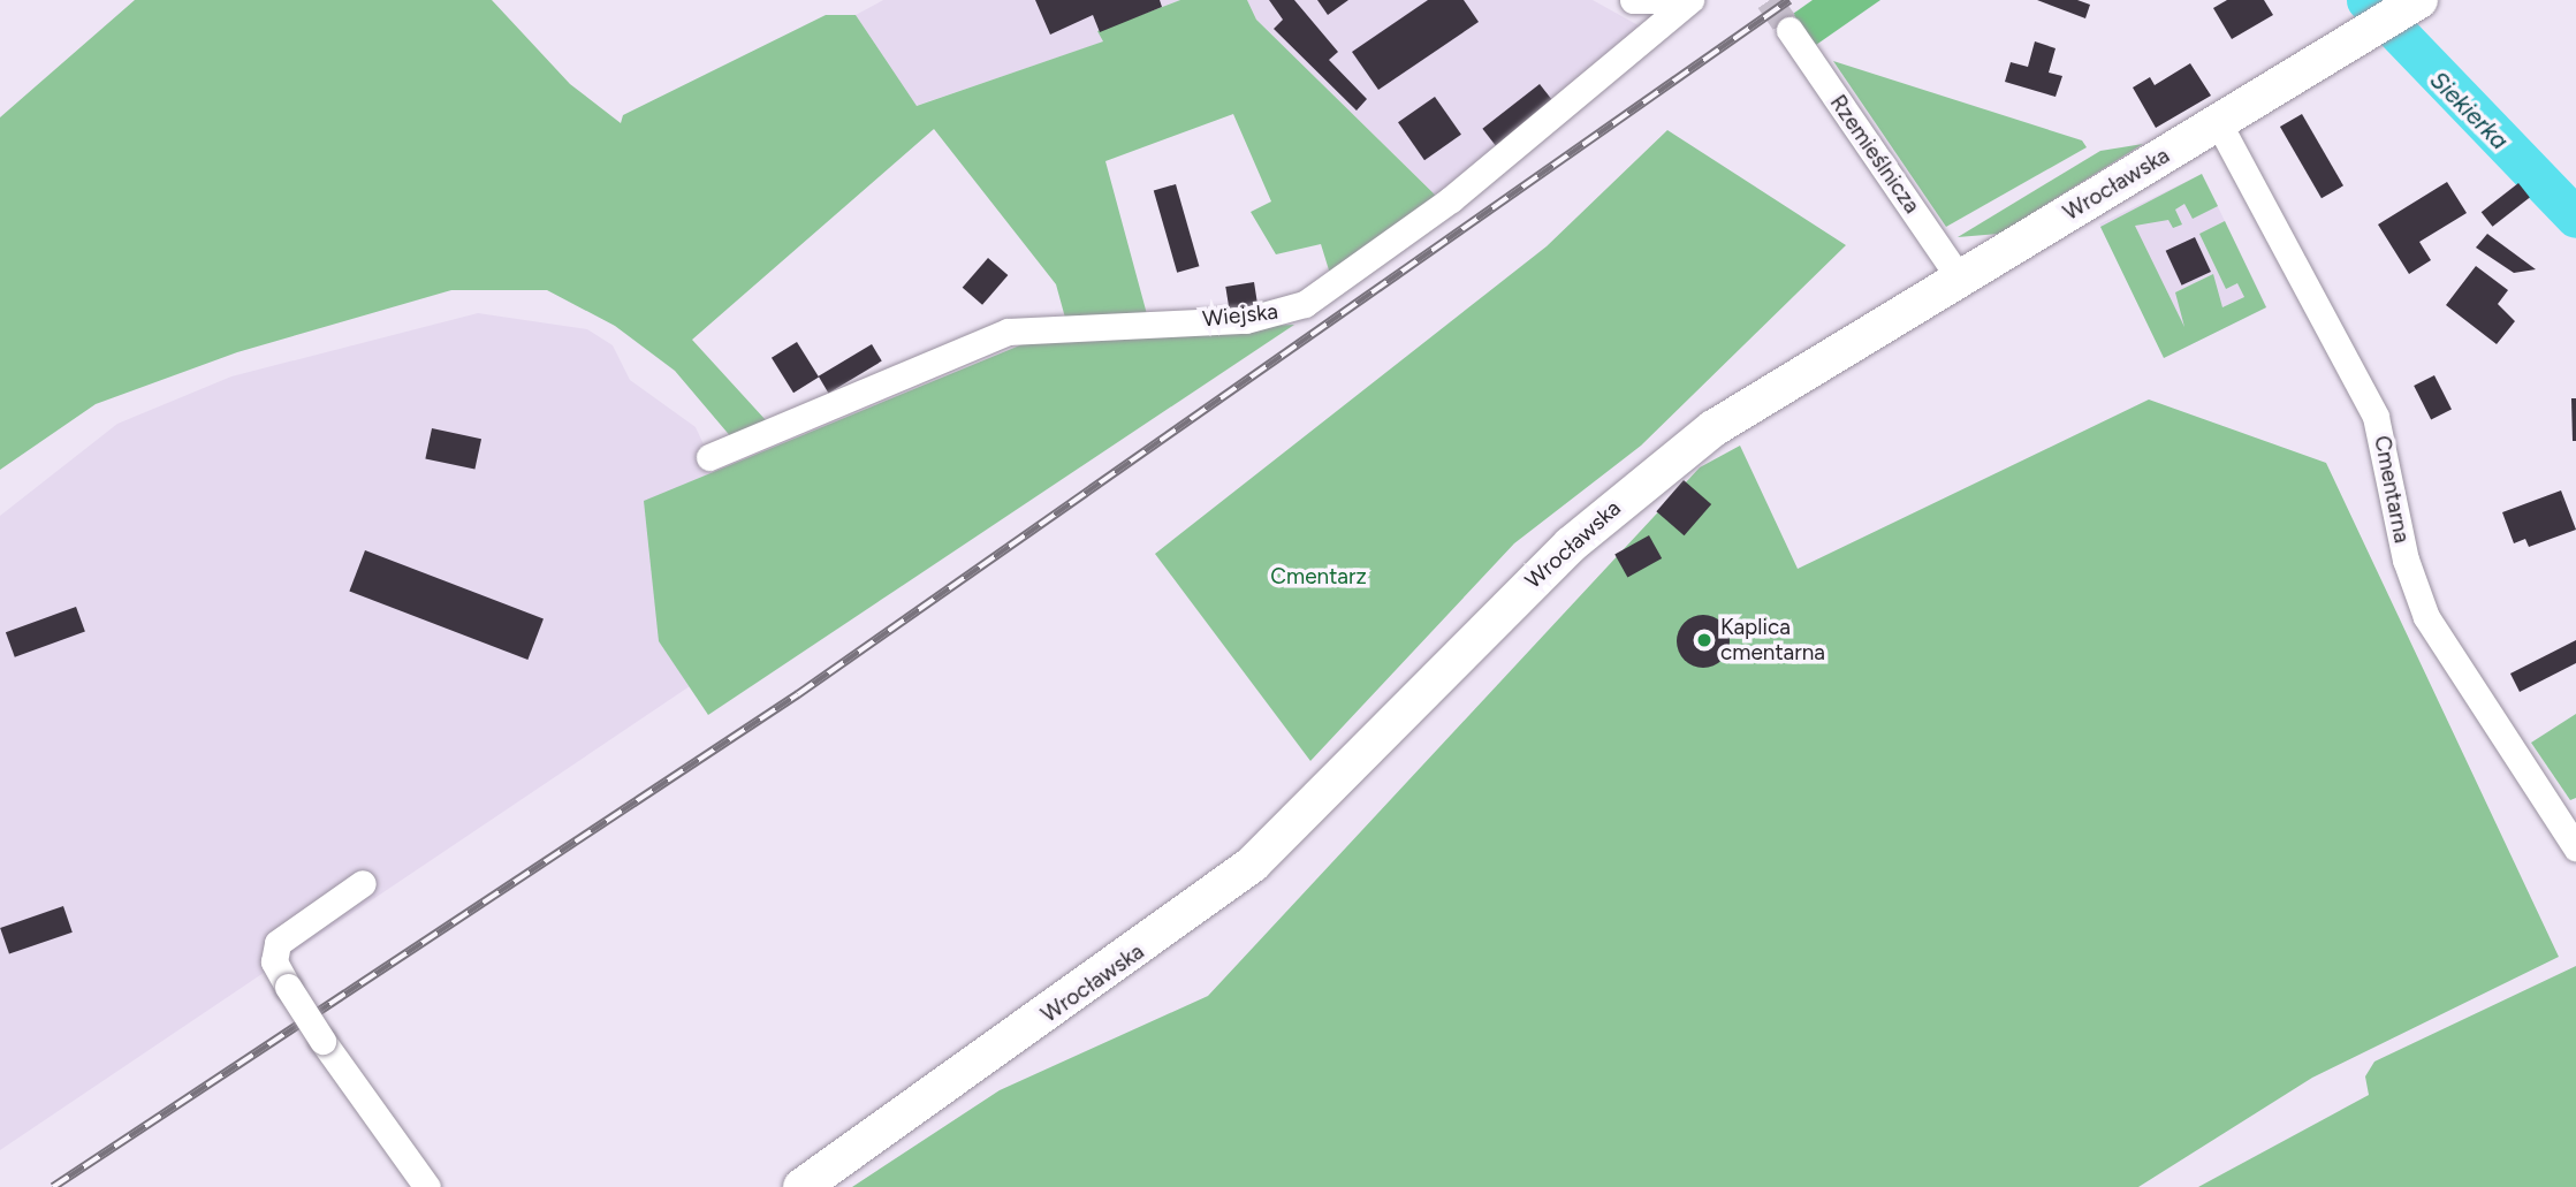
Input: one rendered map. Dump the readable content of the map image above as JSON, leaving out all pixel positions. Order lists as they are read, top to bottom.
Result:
{
  "streets": {
    "main road": ["Wrocławska"],
    "street": ["Rzemieślnicza", "Wiejska", "Cmentarna"]
  },
  "crossings": [
    ["Rzemieślnicza", "Wrocławska"],
    ["Wrocławska", "Cmentarna"]
  ],
  "water": ["Siekierka"],
  "parks": ["Cmentarz"],
  "places": ["Kaplica cmentarna"]
}
